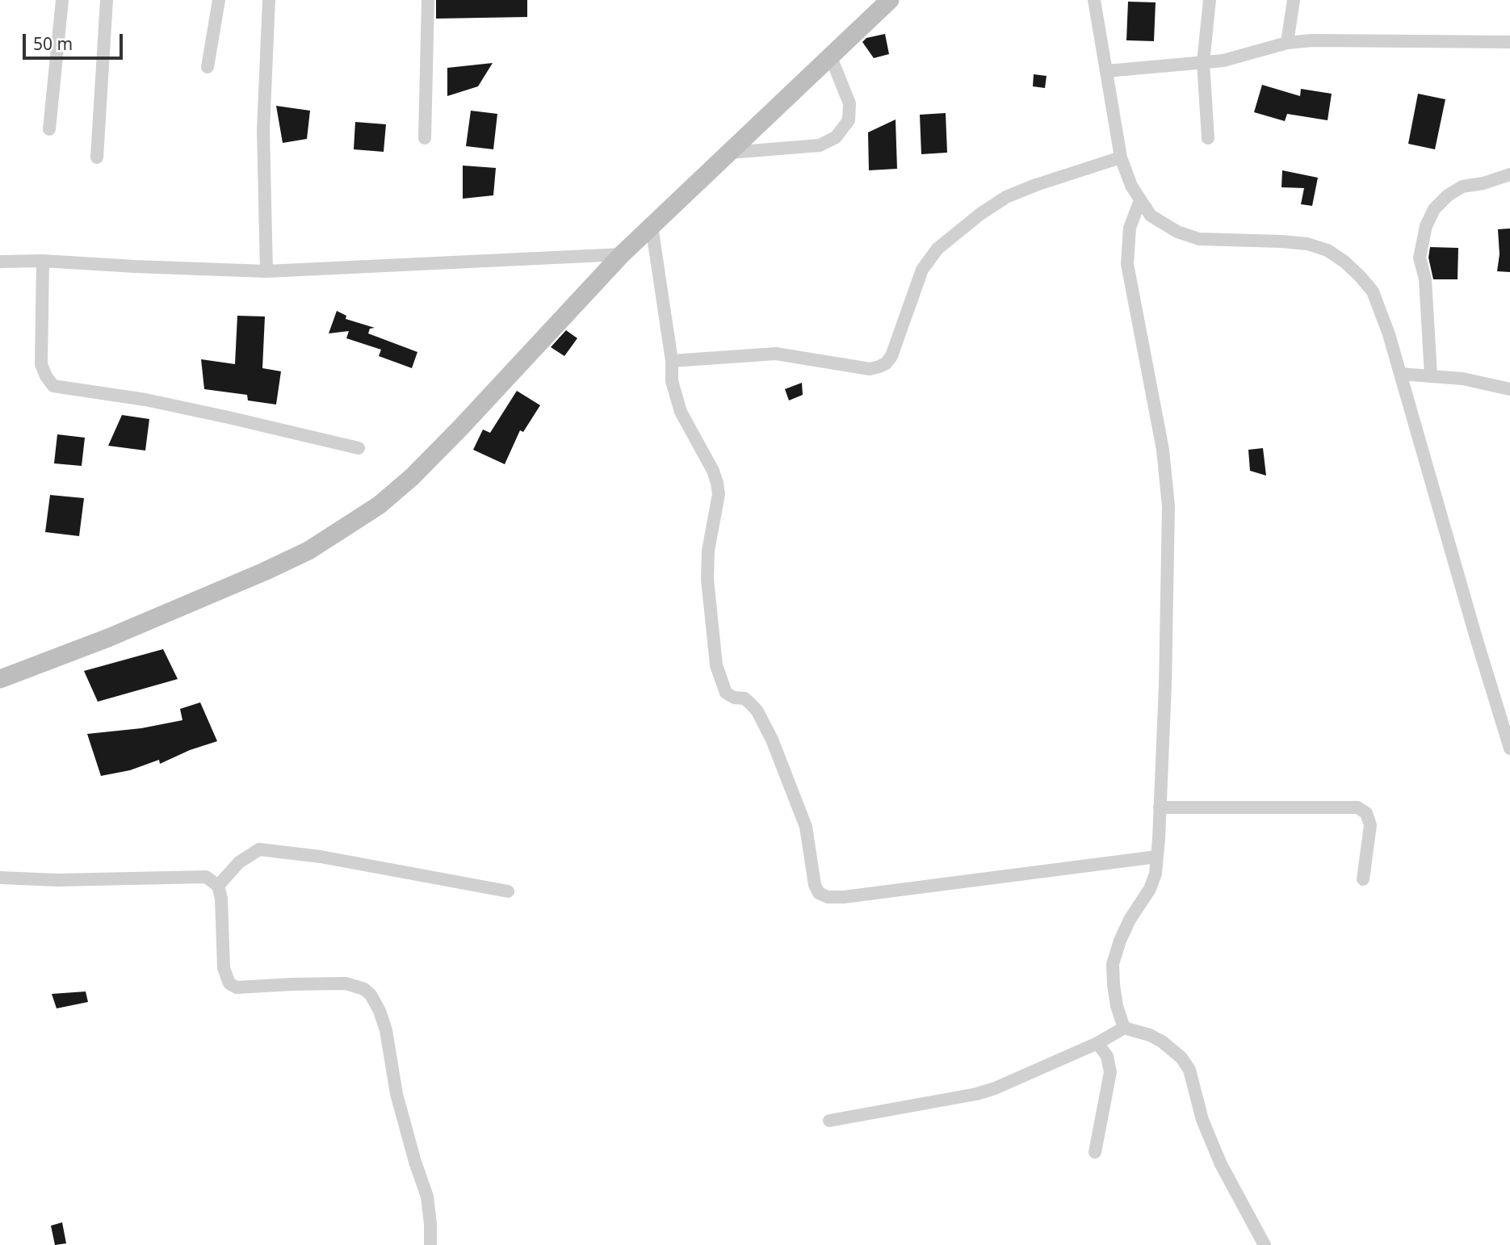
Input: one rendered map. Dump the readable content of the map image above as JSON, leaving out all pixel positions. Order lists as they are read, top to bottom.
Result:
{
  "scale_bar": "50 m"
}
